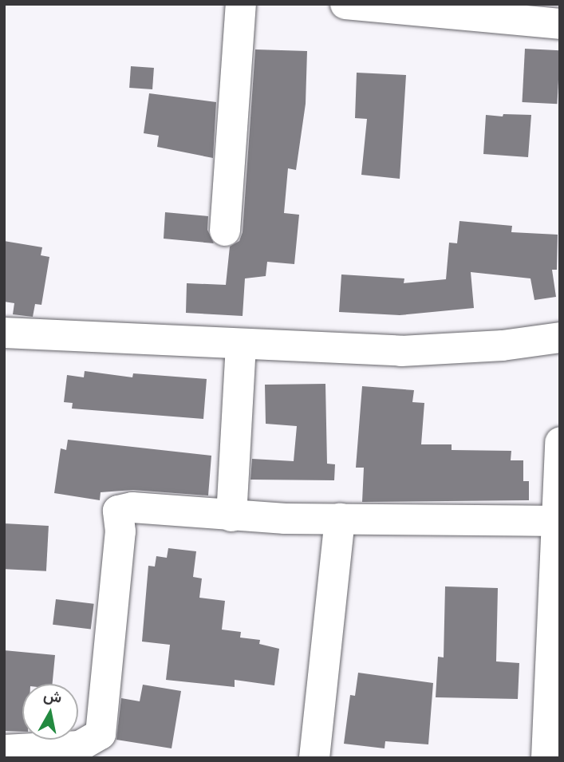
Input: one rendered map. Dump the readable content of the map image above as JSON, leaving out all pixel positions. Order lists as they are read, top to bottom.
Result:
{
  "north": "top"
}
